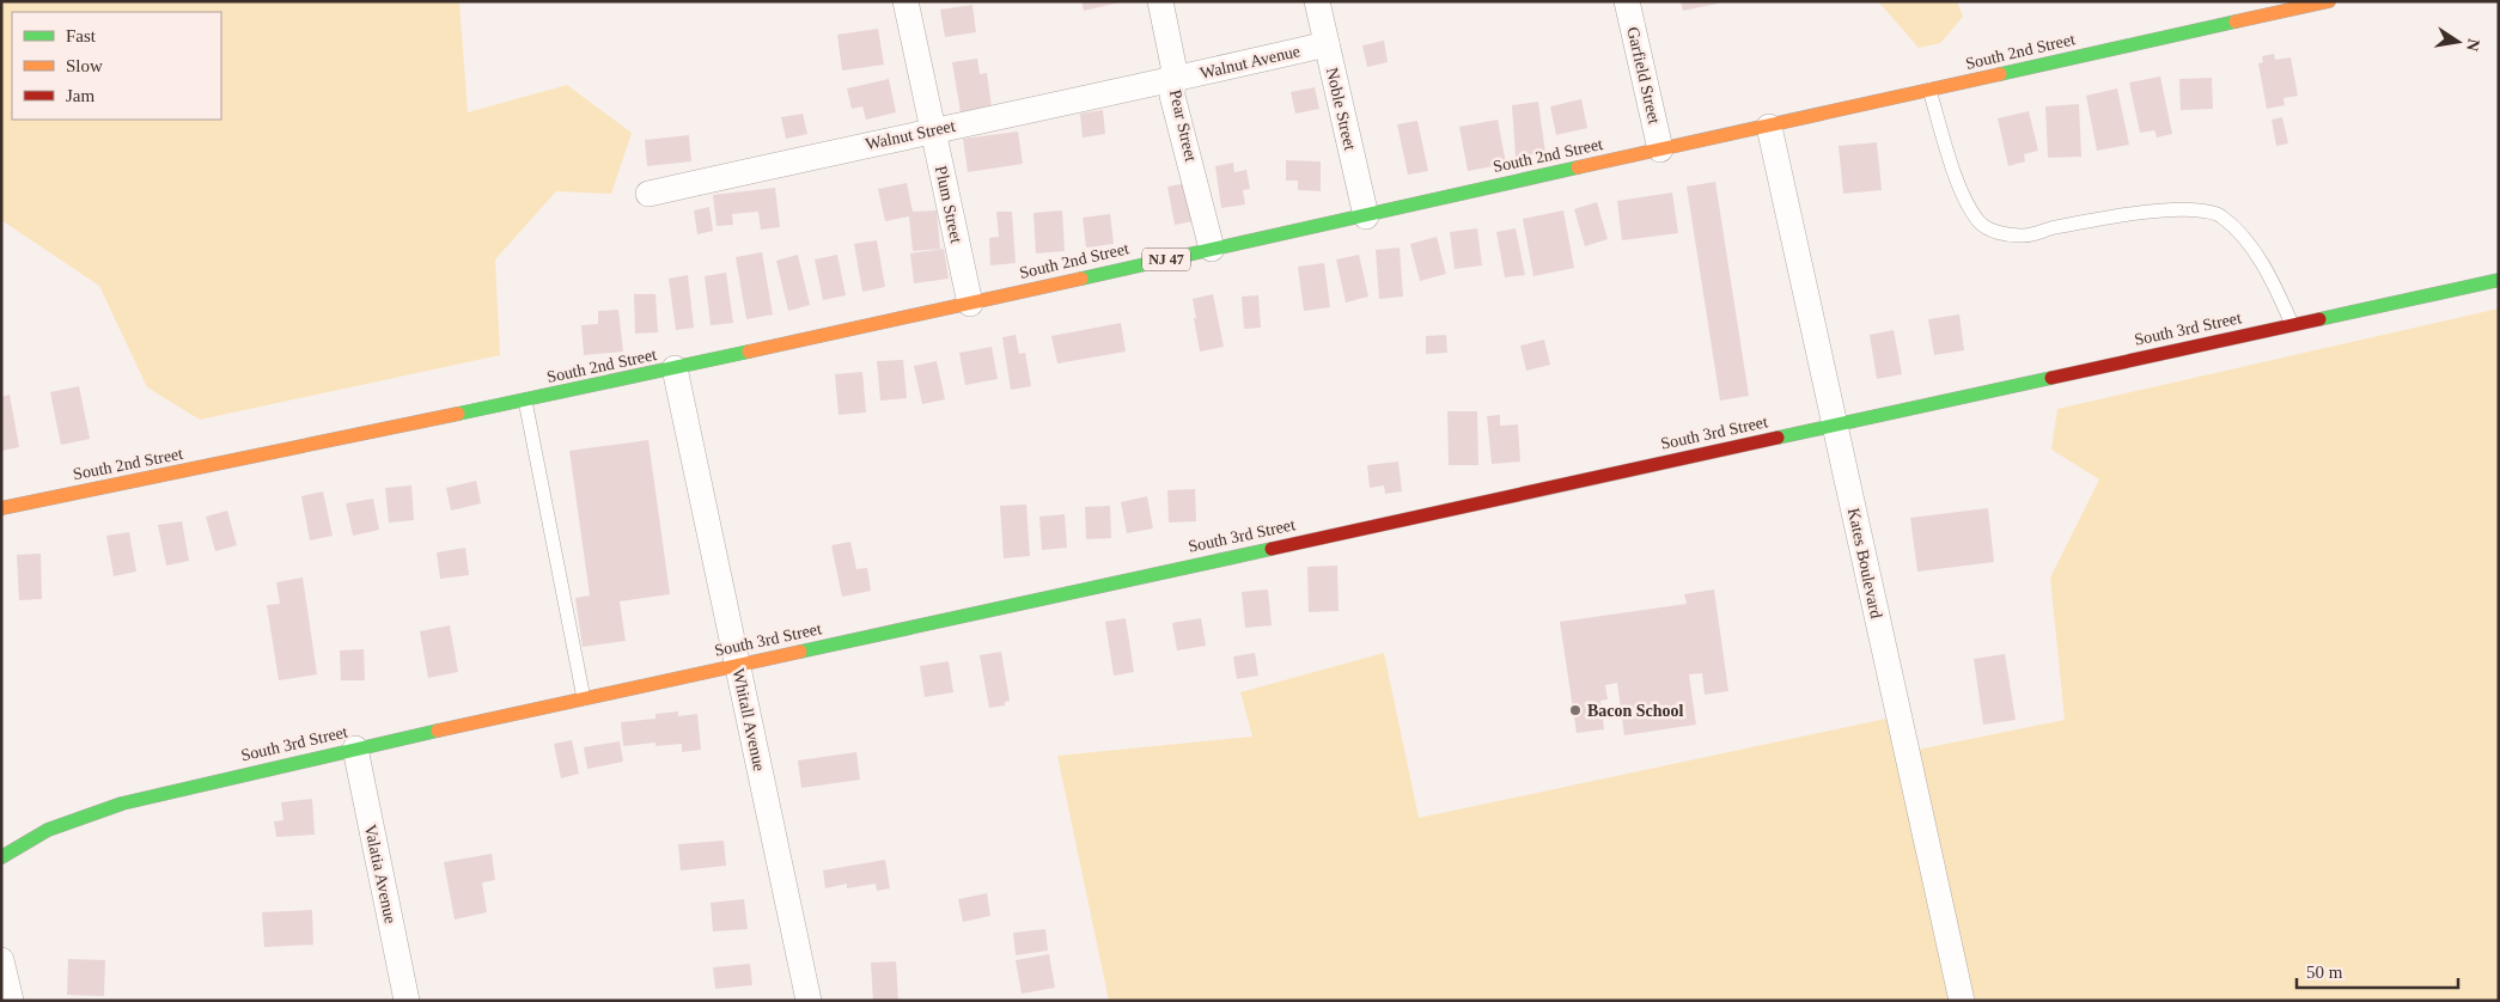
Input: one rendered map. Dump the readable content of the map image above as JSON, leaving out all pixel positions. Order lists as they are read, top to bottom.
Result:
{
  "streets": {
    "street": [
      "South 2nd Street",
      "Walnut Avenue",
      "Garfield Street",
      "Noble Street",
      "Pear Street",
      "Walnut Street",
      "Plum Street",
      "NJ 47",
      "South 3rd Street",
      "Kates Boulevard",
      "Whitall Avenue",
      "Valatia Avenue"
    ]
  },
  "crossings": [
    ["South 2nd Street", "Garfield Street"],
    ["South 2nd Street", "Noble Street"],
    ["South 2nd Street", "Pear Street"],
    ["South 2nd Street", "Plum Street"],
    ["South 2nd Street", "Kates Boulevard"],
    ["South 2nd Street", "Whitall Avenue"],
    ["Walnut Avenue", "Noble Street"],
    ["Walnut Avenue", "Pear Street"],
    ["Walnut Avenue", "Walnut Street"],
    ["Pear Street", "Walnut Street"],
    ["Walnut Street", "Plum Street"],
    ["South 3rd Street", "Kates Boulevard"],
    ["South 3rd Street", "Whitall Avenue"],
    ["South 3rd Street", "Valatia Avenue"]
  ],
  "places": ["Bacon School"],
  "legend": ["Fast", "Slow", "Jam"],
  "scale_bar": "50 m",
  "north": "right"
}
